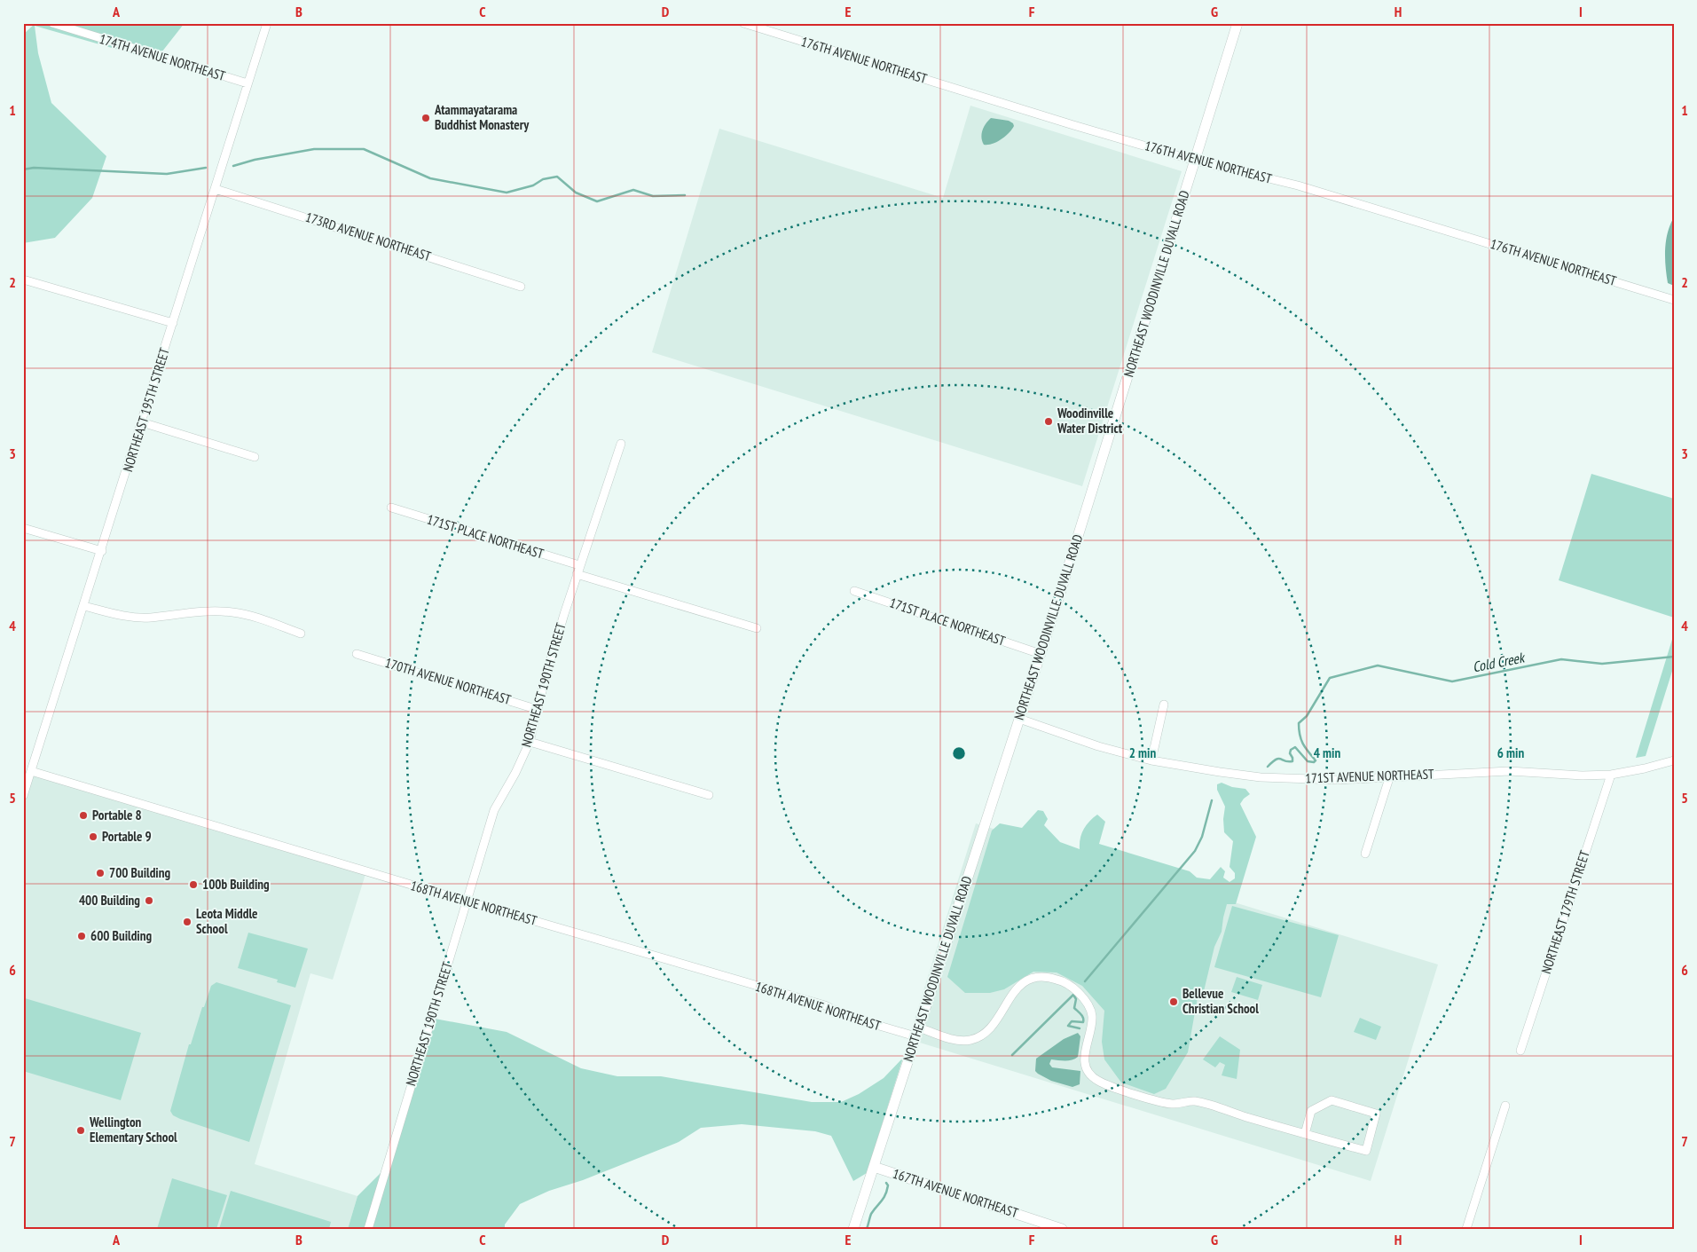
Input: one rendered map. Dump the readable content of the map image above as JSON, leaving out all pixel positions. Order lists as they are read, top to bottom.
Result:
{
  "streets": {
    "main road": ["NORTHEAST WOODINVILLE DUVALL ROAD", "167TH AVENUE NORTHEAST"],
    "street": [
      "174TH AVENUE NORTHEAST",
      "176TH AVENUE NORTHEAST",
      "173RD AVENUE NORTHEAST",
      "NORTHEAST 195TH STREET",
      "171ST PLACE NORTHEAST",
      "170TH AVENUE NORTHEAST",
      "NORTHEAST 190TH STREET",
      "171ST AVENUE NORTHEAST",
      "168TH AVENUE NORTHEAST",
      "NORTHEAST 179TH STREET"
    ]
  },
  "crossings": [
    ["174TH AVENUE NORTHEAST", "NORTHEAST 195TH STREET"],
    ["176TH AVENUE NORTHEAST", "NORTHEAST WOODINVILLE DUVALL ROAD"],
    ["173RD AVENUE NORTHEAST", "NORTHEAST 195TH STREET"],
    ["NORTHEAST WOODINVILLE DUVALL ROAD", "171ST PLACE NORTHEAST"],
    ["NORTHEAST WOODINVILLE DUVALL ROAD", "171ST AVENUE NORTHEAST"],
    ["NORTHEAST WOODINVILLE DUVALL ROAD", "168TH AVENUE NORTHEAST"],
    ["NORTHEAST WOODINVILLE DUVALL ROAD", "167TH AVENUE NORTHEAST"],
    ["NORTHEAST 195TH STREET", "168TH AVENUE NORTHEAST"],
    ["171ST PLACE NORTHEAST", "NORTHEAST 190TH STREET"],
    ["170TH AVENUE NORTHEAST", "NORTHEAST 190TH STREET"],
    ["NORTHEAST 190TH STREET", "168TH AVENUE NORTHEAST"],
    ["171ST AVENUE NORTHEAST", "NORTHEAST 179TH STREET"]
  ],
  "water": ["Cold Creek"],
  "places": [
    "Atammayatarama Buddhist Monastery",
    "Woodinville Water District",
    "Portable 8",
    "Portable 9",
    "700 Building",
    "100b Building",
    "400 Building",
    "Leota Middle School",
    "600 Building",
    "Bellevue Christian School",
    "Wellington Elementary School"
  ],
  "grid": {
    "columns": [
      "A",
      "B",
      "C",
      "D",
      "E",
      "F",
      "G",
      "H",
      "I"
    ],
    "rows": [
      "1",
      "2",
      "3",
      "4",
      "5",
      "6",
      "7"
    ]
  },
  "rings": ["2 min", "4 min", "6 min"]
}
